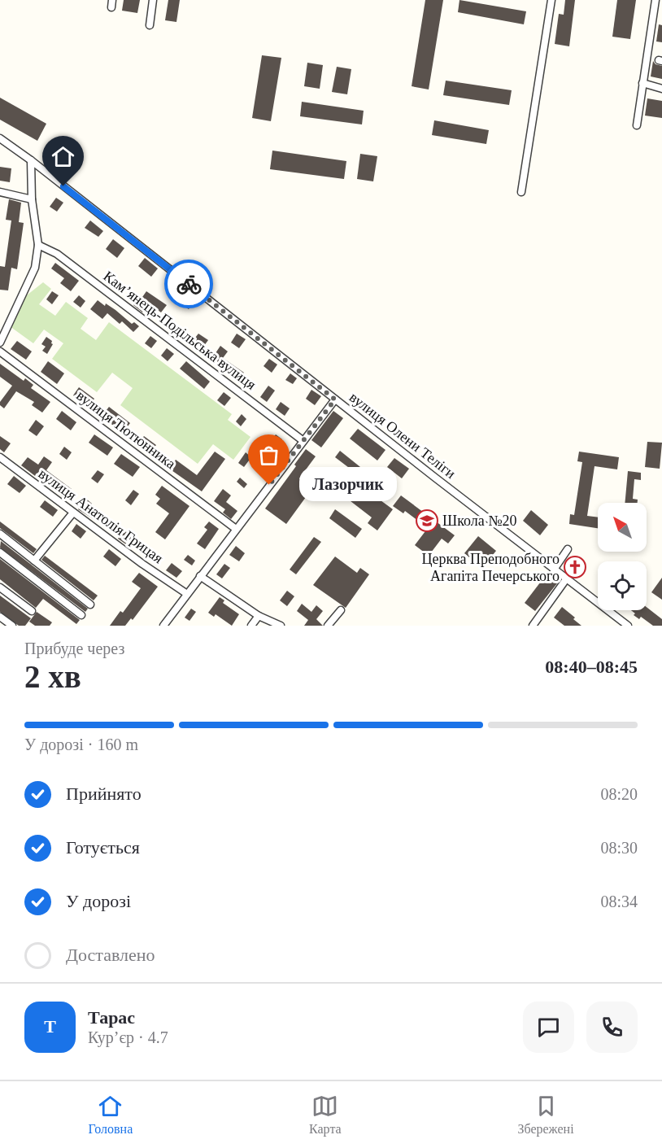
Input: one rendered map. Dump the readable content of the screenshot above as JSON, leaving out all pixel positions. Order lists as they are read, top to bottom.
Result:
{
  "streets": {
    "street": [
      "Камʼянець-Подільська вулиця",
      "вулиця Тютюнника",
      "вулиця Олени Теліги",
      "вулиця Анатолія Грицая"
    ]
  },
  "places": {
    "other": ["Лазорчик"],
    "school or university": ["Школа №20"],
    "church": ["Церква Преподобного Агапіта Печерського"]
  },
  "north": "top left",
  "page": {
    "bubble": "Лазорчик",
    "heading": ["2 хв", "Прибуде через", "08:40–08:45"],
    "panel": ["Тарас", "Кур’єр · 4.7"],
    "bar": "У дорозі · 160 m",
    "list": [
      ["Прийнято", "08:20"],
      ["Готується", "08:30"],
      ["У дорозі", "08:34"],
      "Доставлено"
    ],
    "round": "Т",
    "tabs": ["Головна", "Карта", "Збережені"]
  }
}
